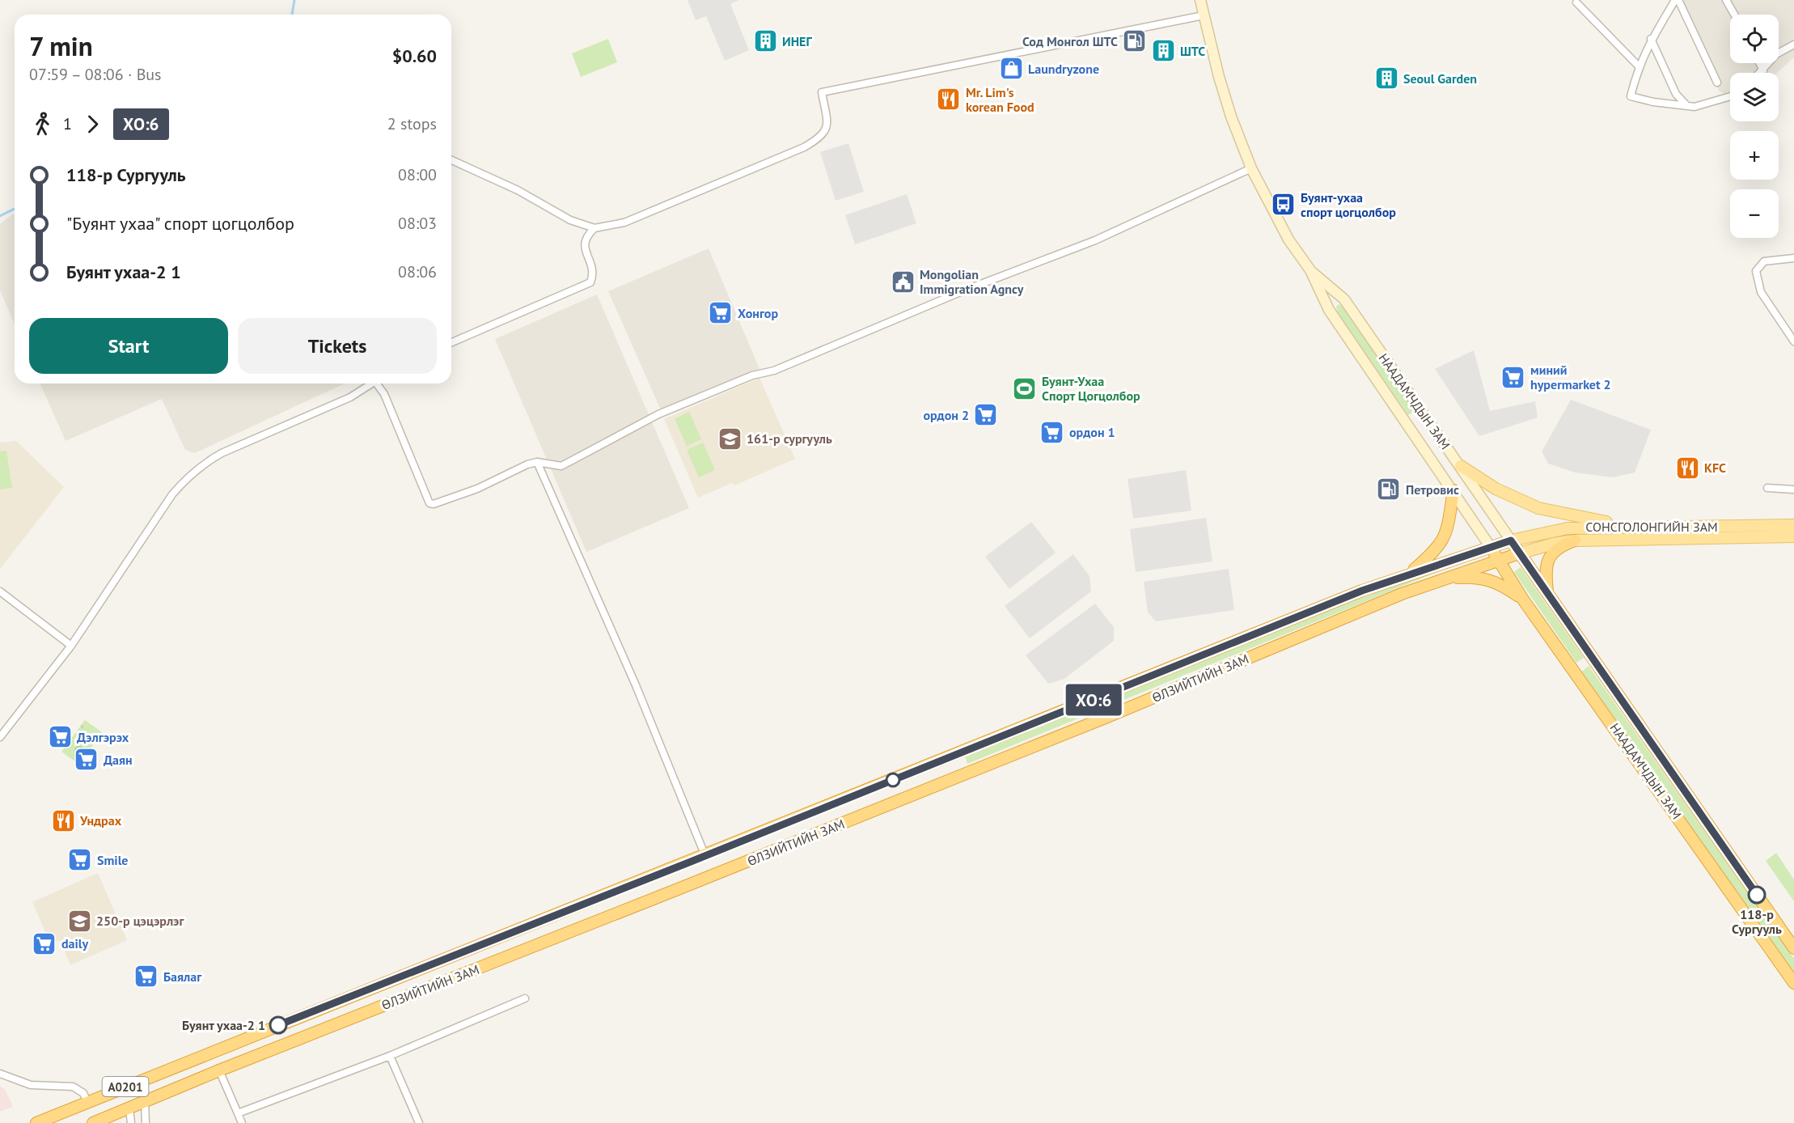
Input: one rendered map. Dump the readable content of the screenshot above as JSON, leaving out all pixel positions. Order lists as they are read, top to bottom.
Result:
{
  "streets": {
    "highway": ["НААДАМЧДЫН ЗАМ", "ӨЛЗИЙТИЙН ЗАМ", "A0201"],
    "main road": ["СОНСГОЛОНГИЙН ЗАМ"]
  },
  "crossings": [
    ["НААДАМЧДЫН ЗАМ", "СОНСГОЛОНГИЙН ЗАМ"],
    ["НААДАМЧДЫН ЗАМ", "ӨЛЗИЙТИЙН ЗАМ"],
    ["СОНСГОЛОНГИЙН ЗАМ", "ӨЛЗИЙТИЙН ЗАМ"]
  ],
  "places": {
    "building": ["ИНЕГ", "ШТС", "Seoul Garden"],
    "fuel station": ["Сод Монгол ШТС", "Петровис"],
    "shop": ["Laundryzone"],
    "restaurant": ["Mr. Lim's korean Food", "KFC", "Ундрах"],
    "bus stop": ["Буянт-ухаа спорт цогцолбор"],
    "public building": ["Mongolian Immigration Agncy"],
    "supermarket": [
      "Хонгор",
      "миний hypermarket 2",
      "ордон 2",
      "ордон 1",
      "Дэлгэрэх",
      "Даян",
      "Smile",
      "daily",
      "Баялаг"
    ],
    "sports": ["Буянт-Ухаа Спорт Цогцолбор"],
    "school or university": ["161-р сургууль", "250-р цэцэрлэг"],
    "other": ["118-р Сургууль", "Буянт ухаа-2 1"]
  },
  "lines": ["bus line ХО:6"],
  "page": {
    "on_map": "ХО:6",
    "map_buttons": ["+", "−"],
    "heading": ["7 min", "07:59 – 08:06 · Bus", "$0.60"],
    "legs": ["1", "ХО:6", "2 stops"],
    "list": [
      {
        "name": "118-р Сургууль",
        "value": "08:00"
      },
      {
        "name": "\"Буянт ухаа\" спорт цогцолбор",
        "value": "08:03"
      },
      {
        "name": "Буянт ухаа-2 1",
        "value": "08:06"
      }
    ],
    "buttons": ["Start", "Tickets"]
  }
}
